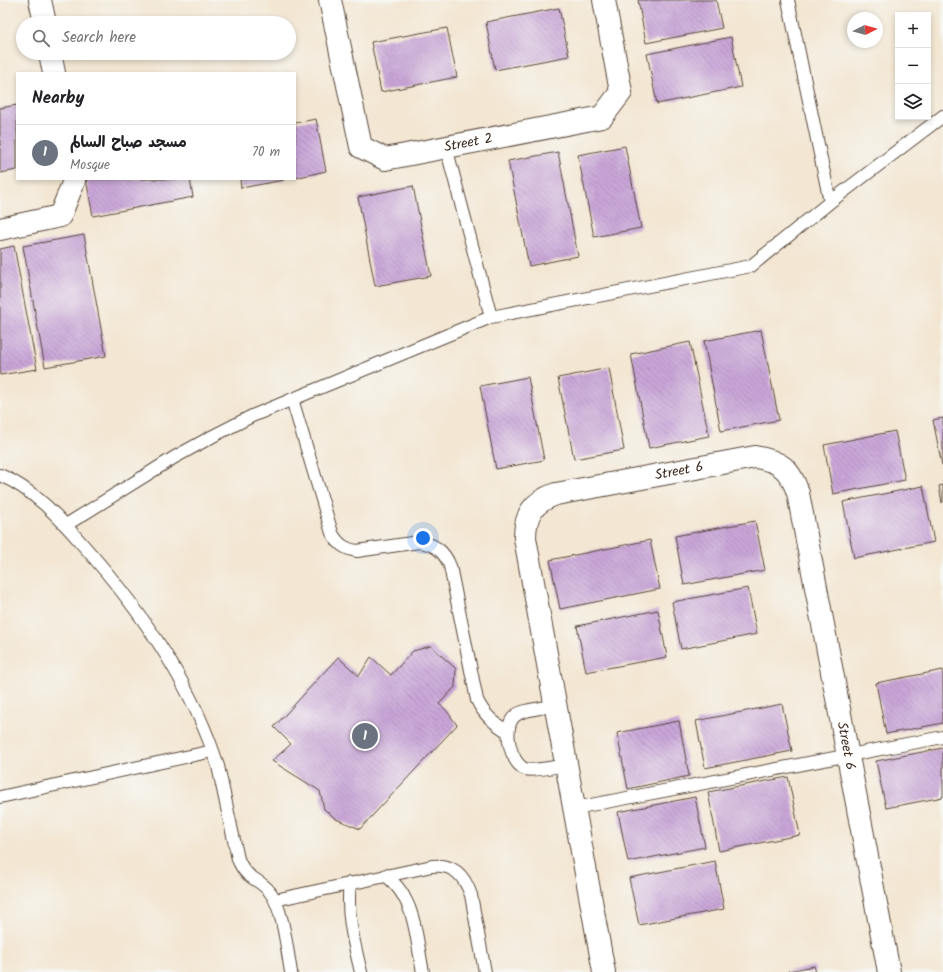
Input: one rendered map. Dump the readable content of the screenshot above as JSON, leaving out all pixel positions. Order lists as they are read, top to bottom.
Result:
{
  "streets": {
    "street": ["Street 2", "Street 6"]
  },
  "north": "right",
  "page": {
    "map_buttons": ["+", "−"],
    "search": "Search here",
    "heading": "Nearby",
    "list": [
      {
        "mark": "1",
        "name": "مسجد صباح السالم",
        "note": "Mosque",
        "value": "70 m"
      }
    ],
    "pins": "1"
  }
}
